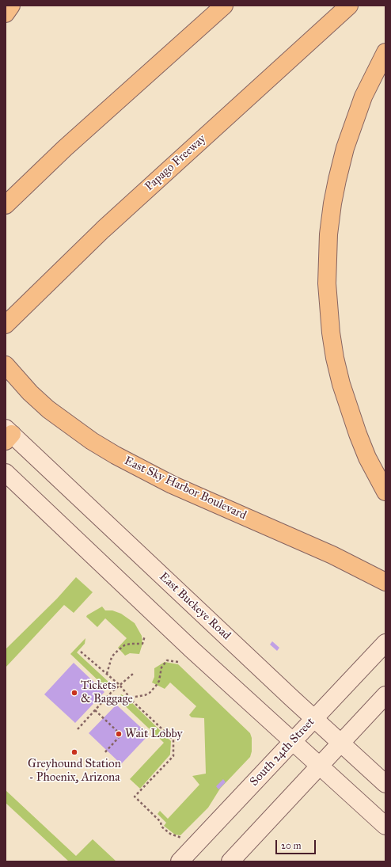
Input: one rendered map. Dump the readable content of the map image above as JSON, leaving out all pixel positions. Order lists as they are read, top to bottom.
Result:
{
  "streets": {
    "highway": ["Papago Freeway", "East Sky Harbor Boulevard"],
    "main road": ["East Buckeye Road", "South 24th Street"]
  },
  "crossings": [
    ["East Buckeye Road", "South 24th Street"]
  ],
  "places": ["Tickets & Baggage", "Wait Lobby", "Greyhound Station - Phoenix, Arizona"],
  "scale_bar": "20 m"
}
